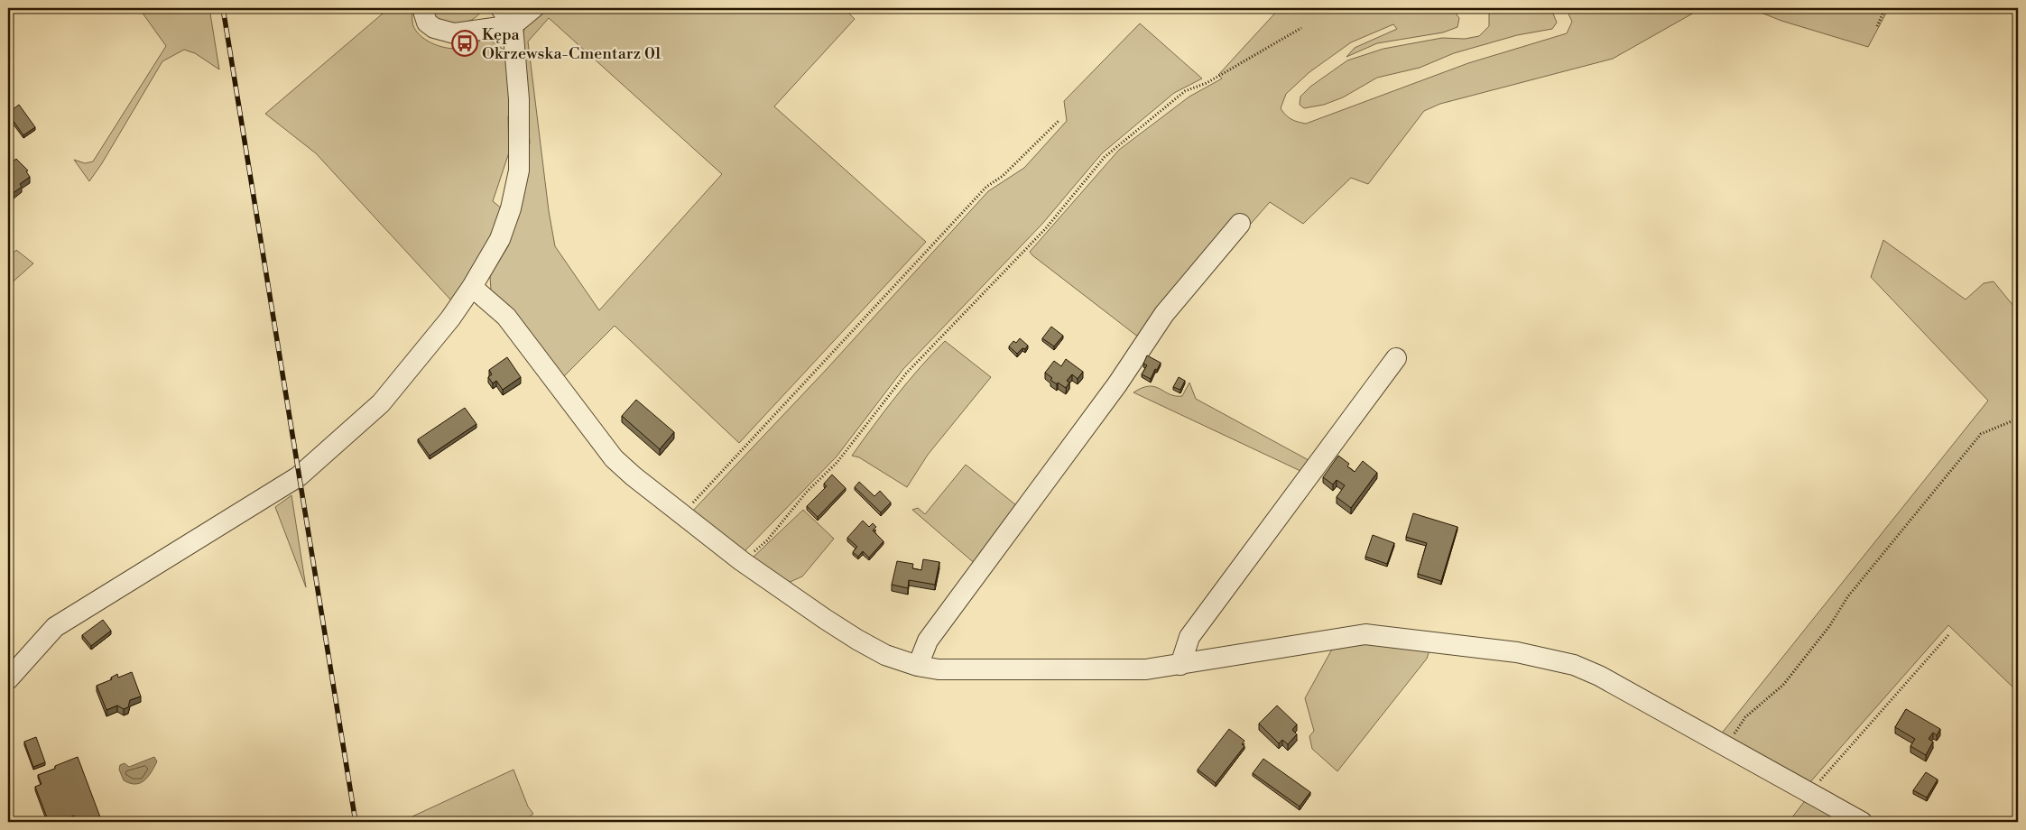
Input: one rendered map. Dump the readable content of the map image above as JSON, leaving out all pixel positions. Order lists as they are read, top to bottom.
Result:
{
  "places": {
    "bus stop": ["Kępa Okrzewska-Cmentarz 01"]
  }
}
